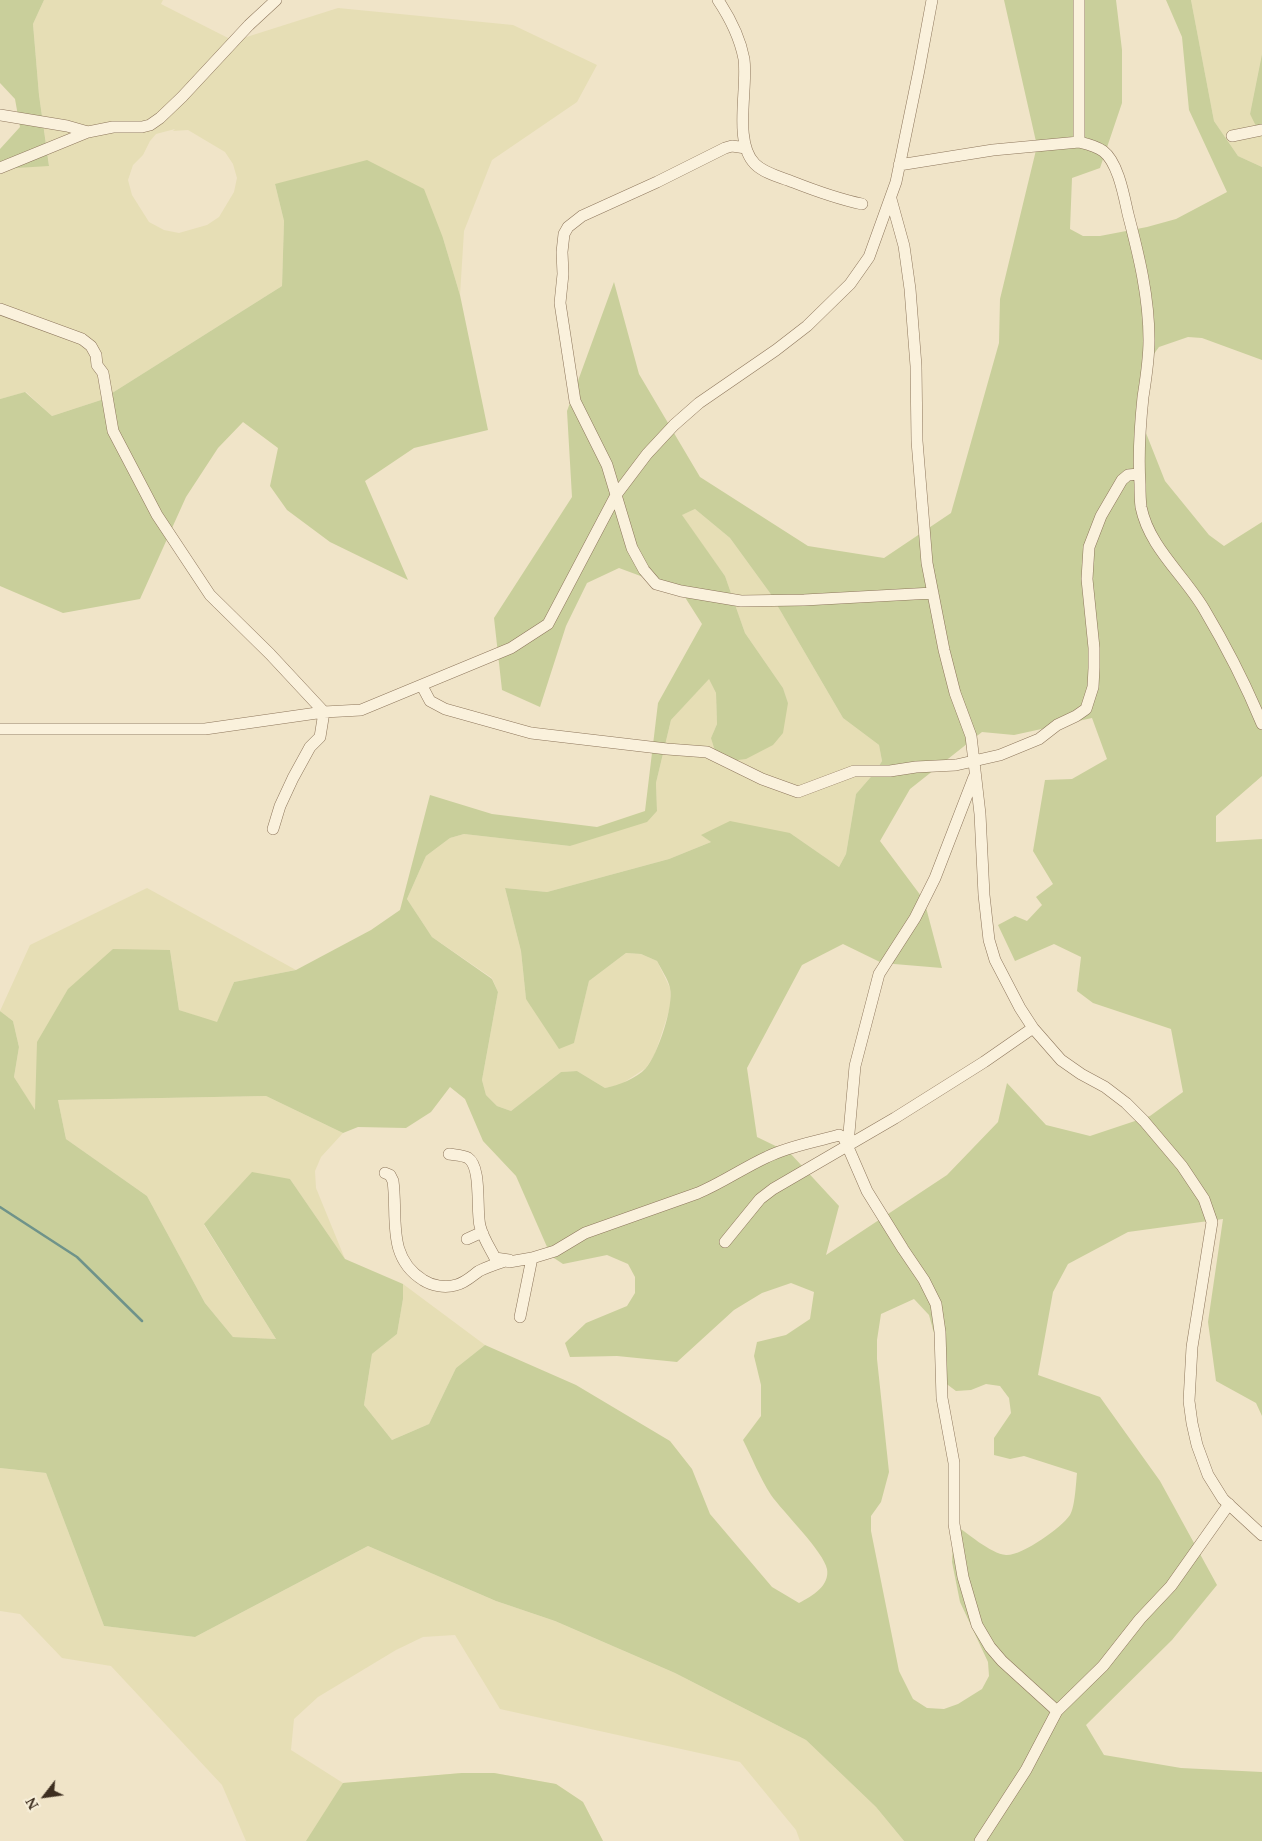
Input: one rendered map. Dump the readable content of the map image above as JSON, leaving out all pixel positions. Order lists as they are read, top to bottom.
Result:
{
  "north": "bottom left"
}
